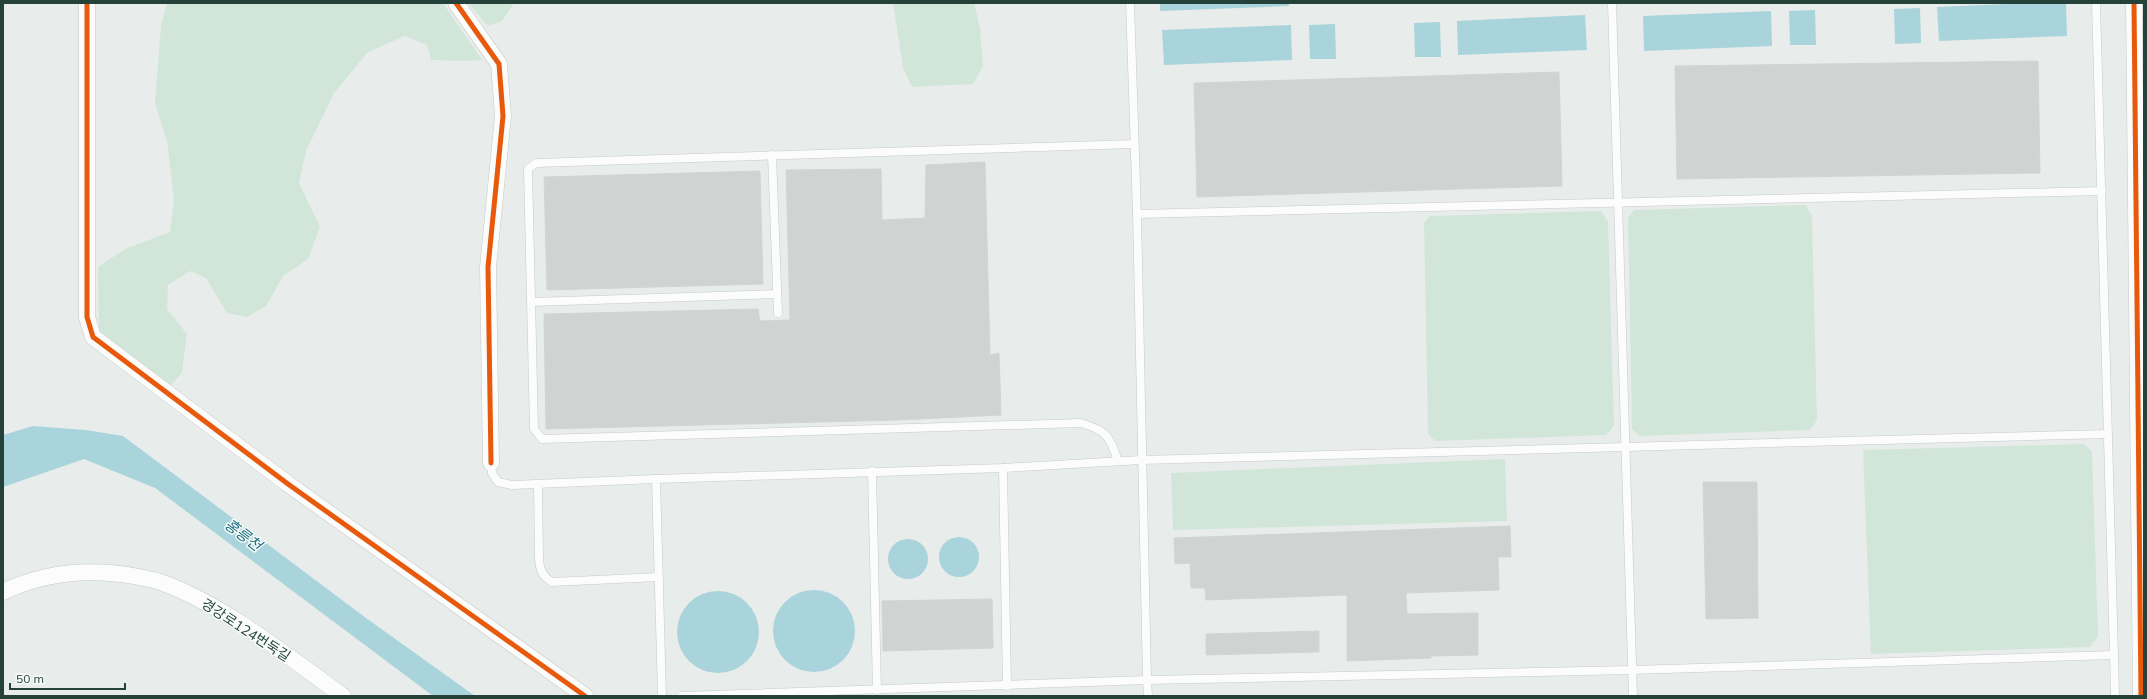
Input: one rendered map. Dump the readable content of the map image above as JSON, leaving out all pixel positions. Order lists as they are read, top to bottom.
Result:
{
  "streets": {
    "street": ["경강로124번둑길"]
  },
  "water": ["홍릉천"],
  "scale_bar": "50 m"
}
